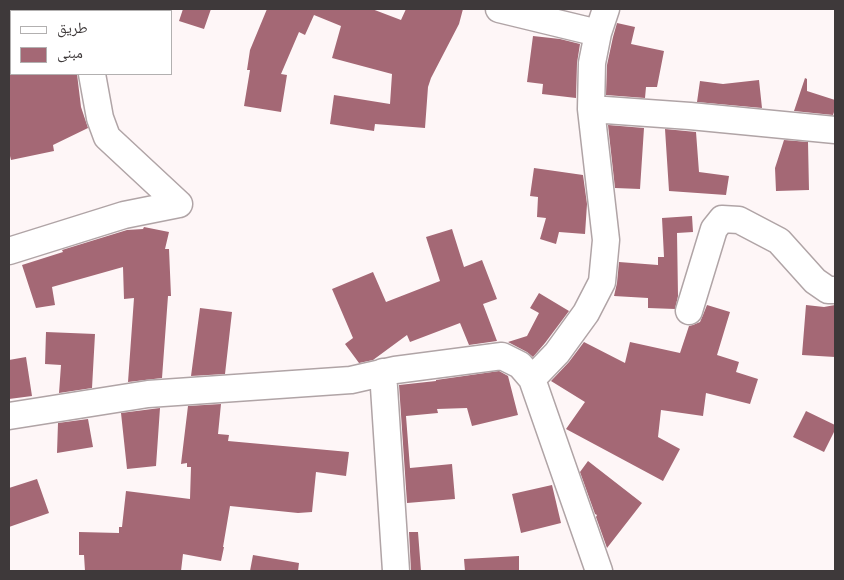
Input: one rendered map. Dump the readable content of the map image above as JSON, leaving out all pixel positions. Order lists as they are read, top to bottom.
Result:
{
  "legend": ["طريق", "مبنى"]
}
